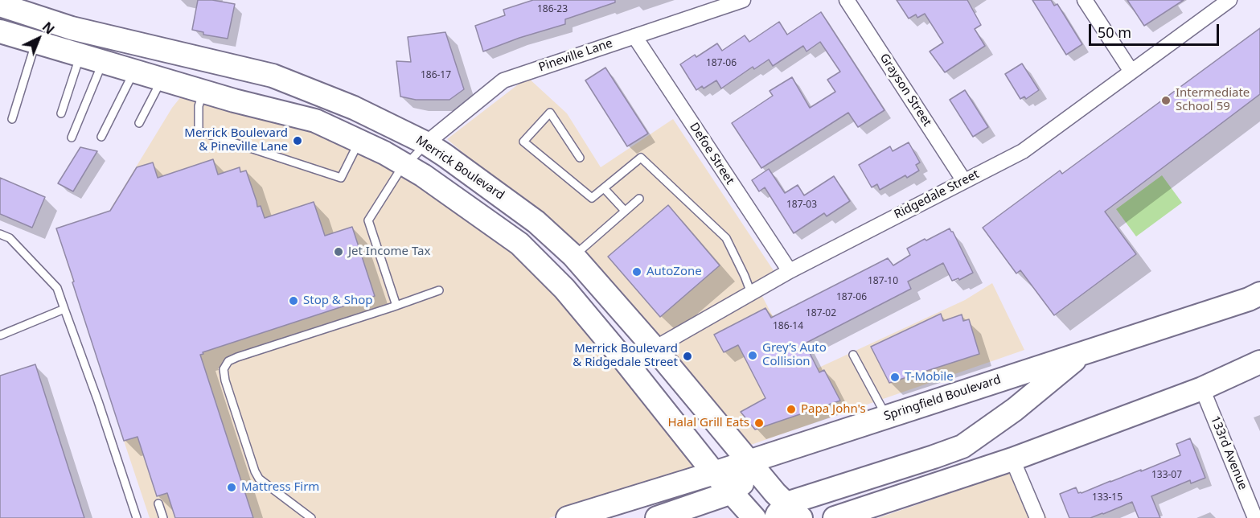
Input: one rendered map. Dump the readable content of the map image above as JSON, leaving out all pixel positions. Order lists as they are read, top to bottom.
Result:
{
  "streets": {
    "main road": ["Merrick Boulevard", "Springfield Boulevard"],
    "street": [
      "Pineville Lane",
      "Grayson Street",
      "Defoe Street",
      "Ridgedale Street",
      "133rd Avenue"
    ]
  },
  "crossings": [
    ["Pineville Lane", "Defoe Street"],
    ["Pineville Lane", "Merrick Boulevard"],
    ["Grayson Street", "Ridgedale Street"],
    ["Defoe Street", "Ridgedale Street"],
    ["Merrick Boulevard", "Ridgedale Street"],
    ["Merrick Boulevard", "Springfield Boulevard"]
  ],
  "places": [
    "Intermediate School 59",
    "Merrick Boulevard & Pineville Lane",
    "Jet Income Tax",
    "AutoZone",
    "Stop & Shop",
    "Grey’s Auto Collision",
    "Merrick Boulevard & Ridgedale Street",
    "T-Mobile",
    "Papa John's",
    "Halal Grill Eats",
    "Mattress Firm"
  ],
  "house_numbers": [
    "186-23",
    "187-06",
    "186-17",
    "187-03",
    "187-10",
    "187-06",
    "187-02",
    "186-14",
    "133-07",
    "133-15"
  ],
  "scale_bar": "50 m",
  "north": "top right"
}
